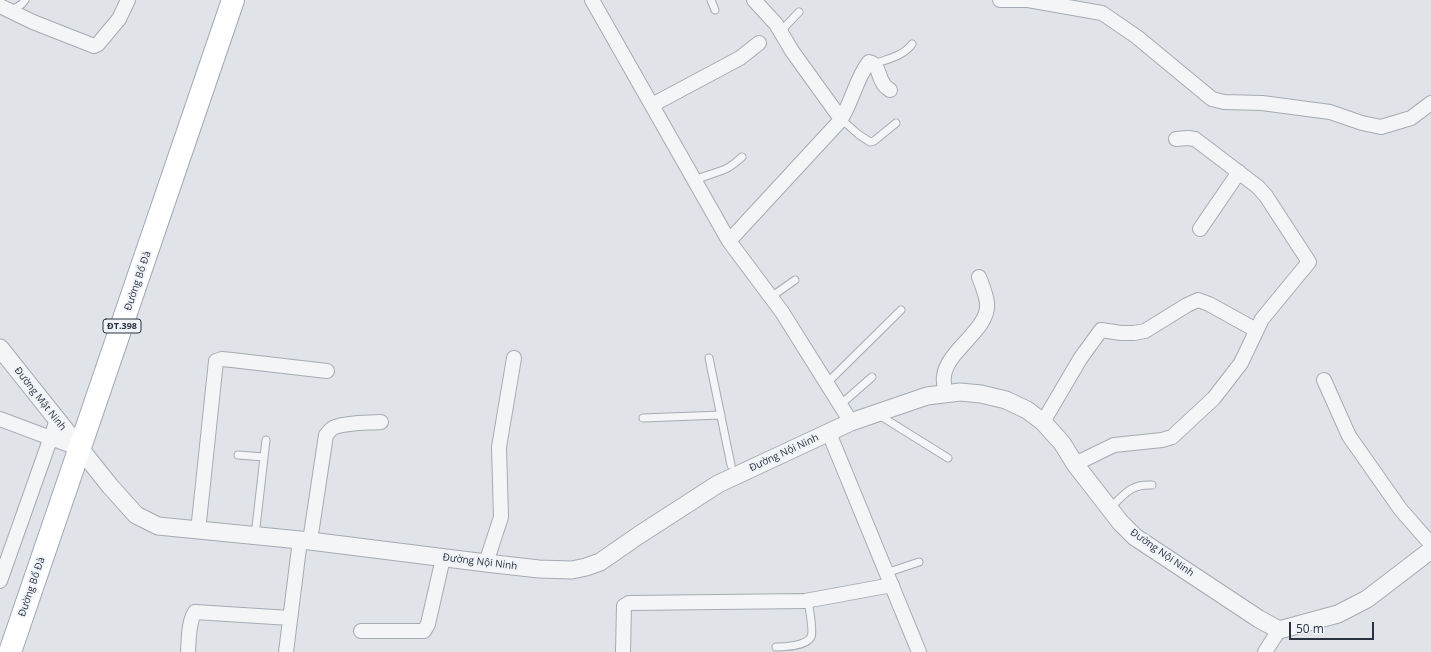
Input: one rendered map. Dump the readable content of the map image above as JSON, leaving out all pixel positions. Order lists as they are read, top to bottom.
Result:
{
  "streets": {
    "main road": ["Đường Bổ Đà", "ĐT.398"],
    "street": ["Đường Mật Ninh", "Đường Nội Ninh"]
  },
  "crossings": [
    ["Đường Bổ Đà", "Đường Mật Ninh"],
    ["Đường Bổ Đà", "Đường Nội Ninh"],
    ["Đường Mật Ninh", "Đường Nội Ninh"]
  ],
  "scale_bar": "50 m"
}
